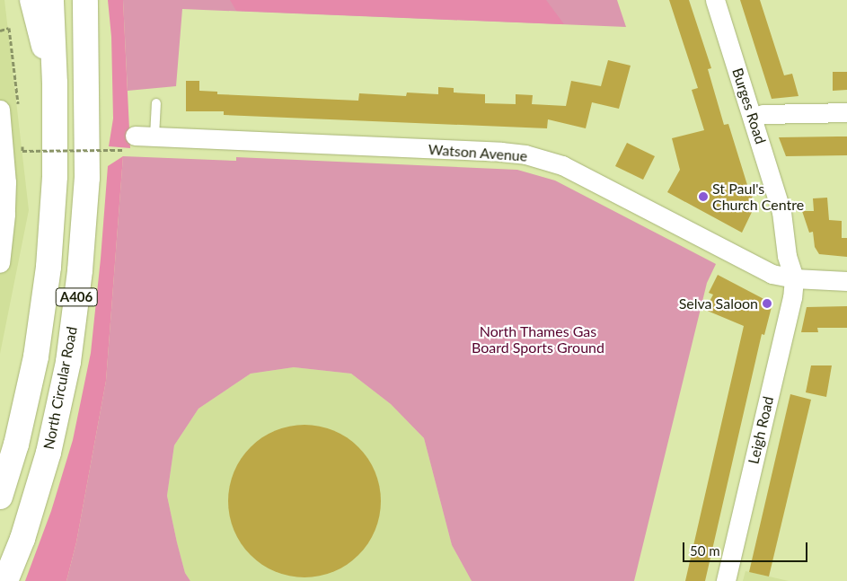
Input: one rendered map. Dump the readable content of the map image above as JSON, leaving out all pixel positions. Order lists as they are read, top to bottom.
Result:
{
  "streets": {
    "highway": ["A406", "North Circular Road"],
    "street": ["Burges Road", "Watson Avenue", "Leigh Road"]
  },
  "crossings": [
    ["Burges Road", "Watson Avenue"],
    ["Burges Road", "Leigh Road"],
    ["Watson Avenue", "Leigh Road"],
    ["A406", "North Circular Road"]
  ],
  "parks": ["North Thames Gas Board Sports Ground"],
  "places": ["St Paul's Church Centre", "Selva Saloon"],
  "scale_bar": "50 m"
}
